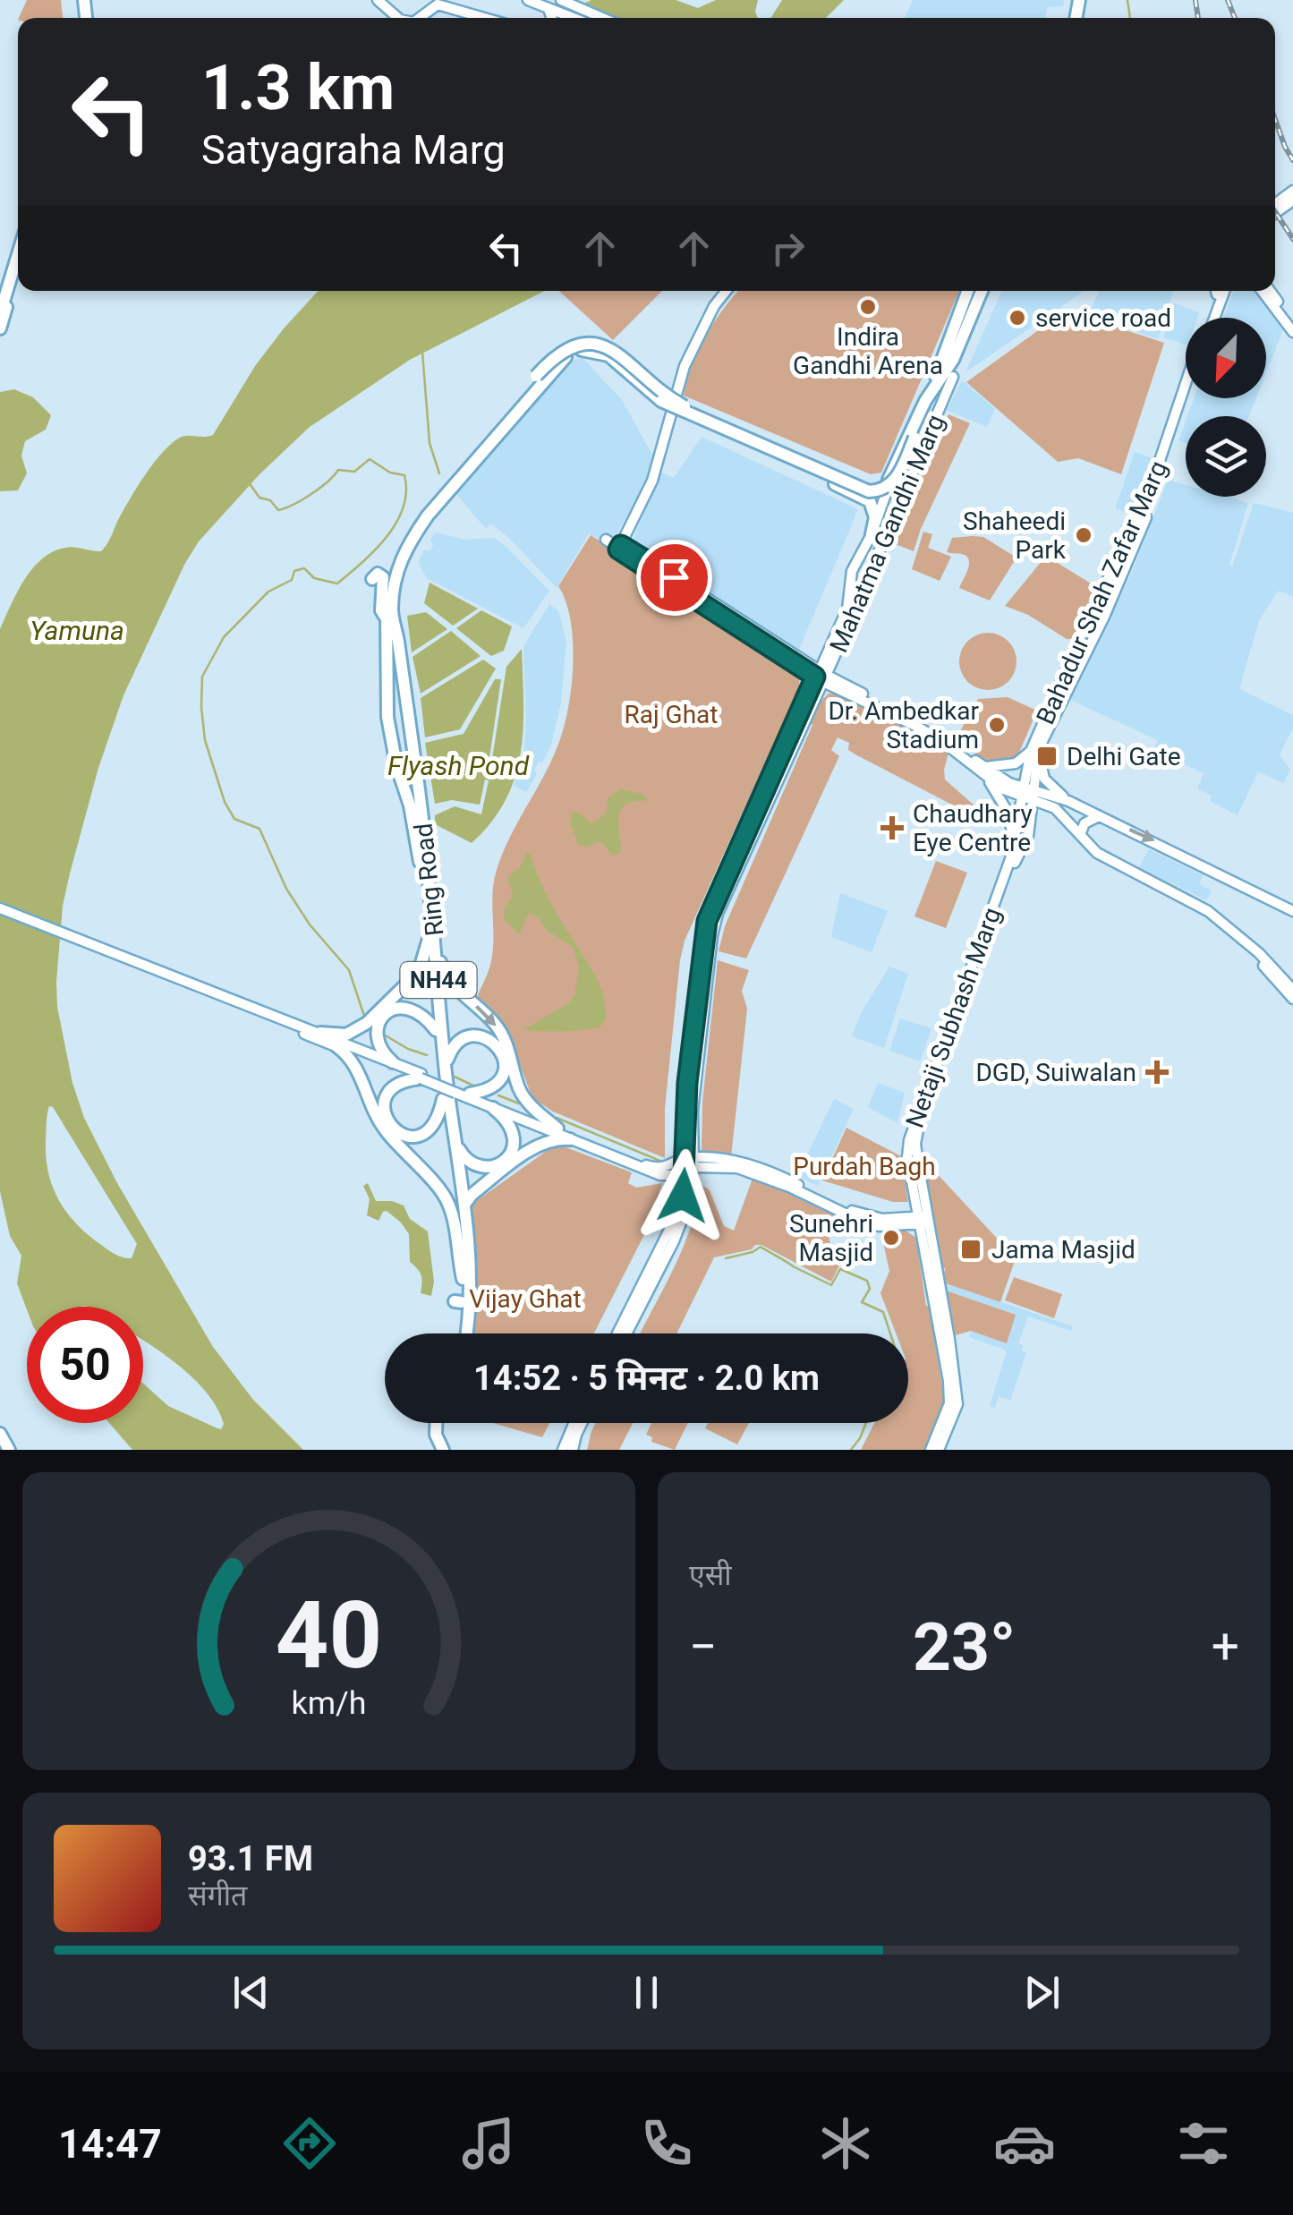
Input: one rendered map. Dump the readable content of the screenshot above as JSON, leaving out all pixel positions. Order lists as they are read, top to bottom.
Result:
{
  "streets": {
    "highway": ["Mahatma Gandhi Marg", "Ring Road", "NH44"],
    "main road": ["Bahadur Shah Zafar Marg", "Netaji Subhash Marg"]
  },
  "crossings": [
    ["Bahadur Shah Zafar Marg", "Netaji Subhash Marg"]
  ],
  "water": ["Yamuna", "Flyash Pond"],
  "parks": ["Raj Ghat", "Purdah Bagh", "Vijay Ghat"],
  "places": {
    "other": [
      "Indira Gandhi Arena",
      "service road",
      "Shaheedi Park",
      "Dr. Ambedkar Stadium",
      "Sunehri Masjid"
    ],
    "transit": ["Delhi Gate", "Jama Masjid"],
    "health": ["Chaudhary Eye Centre", "DGD, Suiwalan"]
  },
  "north": "bottom left",
  "page": {
    "turn": ["1.3 km", "Satyagraha Marg"],
    "limit": "50",
    "trip": "14:52 · 5 मिनट · 2.0 km",
    "tile": "एसी",
    "heat": ["−", "23°", "+"],
    "song": ["93.1 FM", "संगीत"],
    "tabs": "14:47",
    "gauge": ["40", "km/h"]
  }
}
